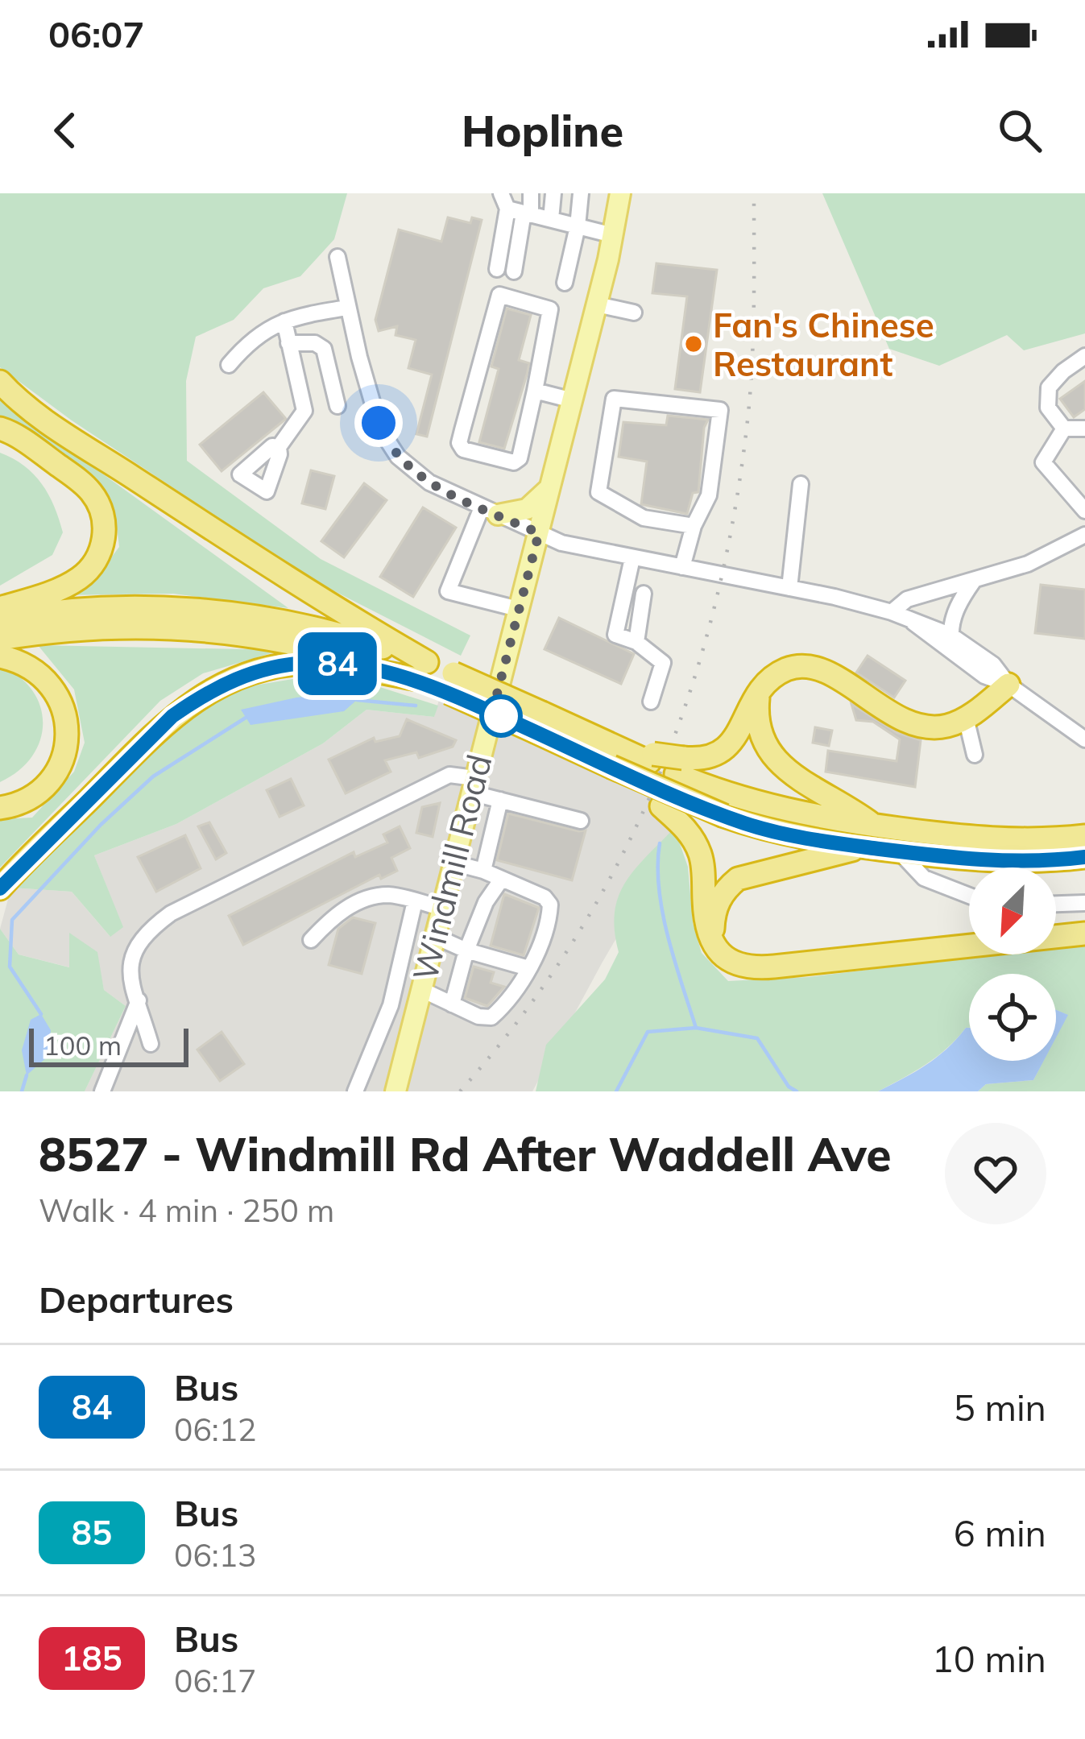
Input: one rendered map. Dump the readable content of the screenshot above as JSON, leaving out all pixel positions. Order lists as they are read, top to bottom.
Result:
{
  "streets": {
    "main road": ["Windmill Road"]
  },
  "places": ["Fan's Chinese Restaurant"],
  "lines": ["bus line 84"],
  "scale_bar": "100 m",
  "north": "bottom left",
  "page": {
    "status": "06:07",
    "header": "Hopline",
    "on_map": "84",
    "scale": "100 m",
    "heading": [
      ["8527 - Windmill Rd After Waddell Ave", "Walk · 4 min · 250 m"],
      "Departures"
    ],
    "list": [
      {
        "mark": "84",
        "name": "Bus",
        "note": "06:12",
        "value": "5 min"
      },
      {
        "mark": "85",
        "name": "Bus",
        "note": "06:13",
        "value": "6 min"
      },
      {
        "mark": "185",
        "name": "Bus",
        "note": "06:17",
        "value": "10 min"
      }
    ]
  }
}
